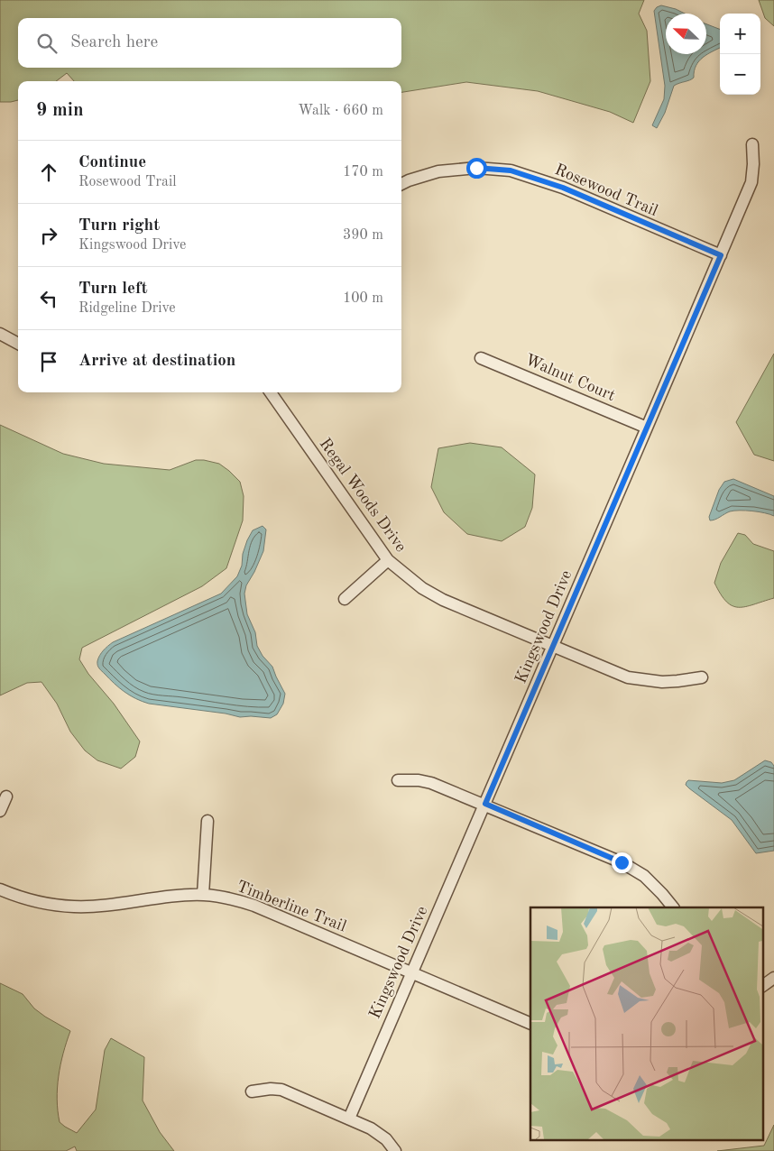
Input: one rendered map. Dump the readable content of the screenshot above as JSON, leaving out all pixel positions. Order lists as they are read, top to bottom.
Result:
{
  "streets": {
    "street": [
      "Rosewood Trail",
      "Walnut Court",
      "Regal Woods Drive",
      "Kingswood Drive",
      "Timberline Trail"
    ]
  },
  "crossings": [
    ["Rosewood Trail", "Kingswood Drive"],
    ["Walnut Court", "Kingswood Drive"],
    ["Regal Woods Drive", "Kingswood Drive"],
    ["Kingswood Drive", "Timberline Trail"]
  ],
  "north": "top left",
  "page": {
    "map_buttons": ["+", "−"],
    "search": "Search here",
    "heading": ["9 min", "Walk · 660 m"],
    "list": [
      ["Continue", "Rosewood Trail", "170 m"],
      ["Turn right", "Kingswood Drive", "390 m"],
      ["Turn left", "Ridgeline Drive", "100 m"],
      "Arrive at destination"
    ]
  }
}
